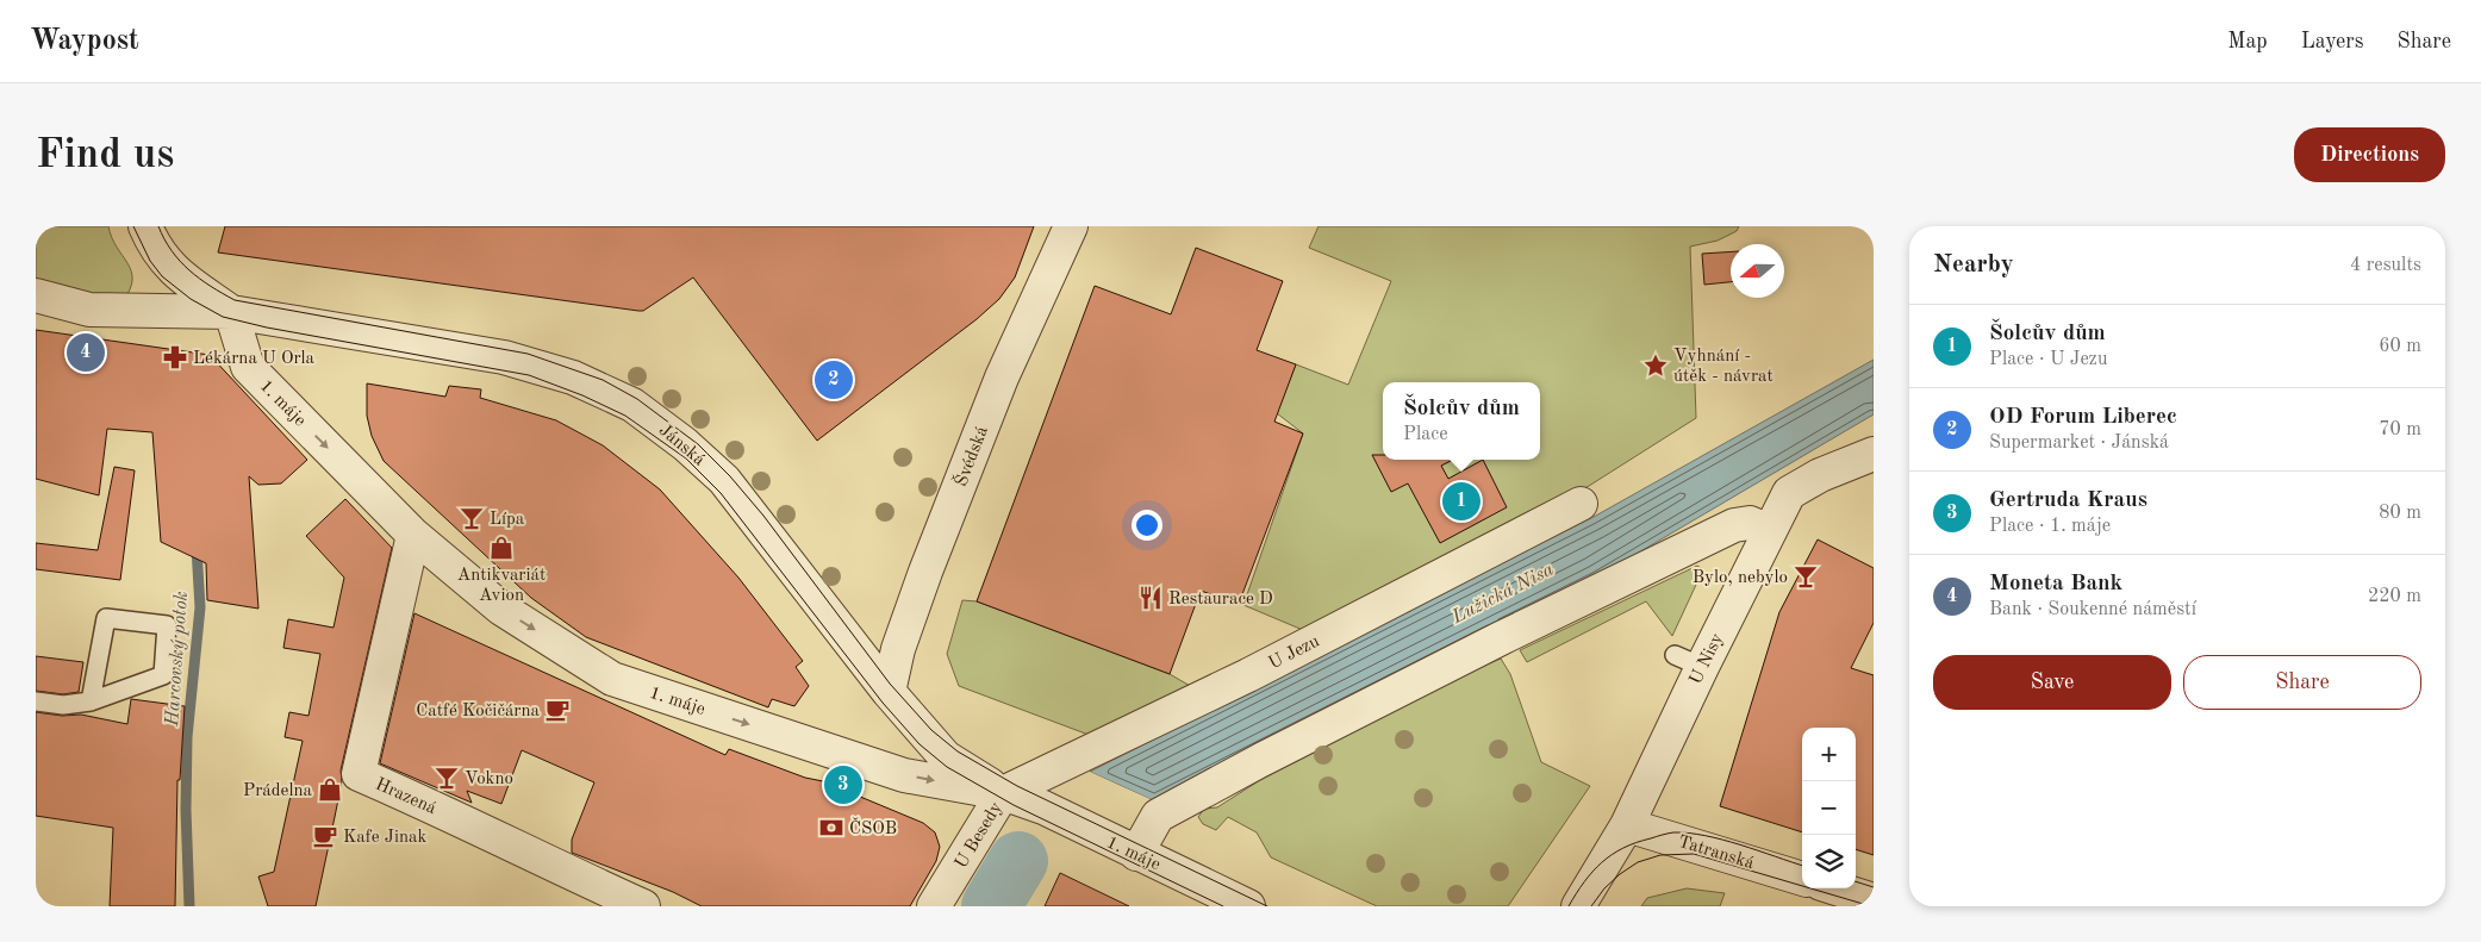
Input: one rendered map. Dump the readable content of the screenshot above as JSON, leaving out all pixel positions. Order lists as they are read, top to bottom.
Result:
{
  "streets": {
    "street": [
      "1. máje",
      "Jánská",
      "Švédská",
      "U Jezu",
      "U Nisy",
      "Hrazená",
      "U Besedy",
      "Tatranská"
    ]
  },
  "crossings": [
    ["1. máje", "Jánská"],
    ["1. máje", "U Jezu"],
    ["1. máje", "Hrazená"],
    ["1. máje", "U Besedy"],
    ["Jánská", "Švédská"],
    ["Jánská", "U Jezu"],
    ["Jánská", "U Besedy"],
    ["U Jezu", "U Besedy"],
    ["U Nisy", "Tatranská"]
  ],
  "one_way": ["1. máje"],
  "water": ["Lužická Nisa", "Harcovský potok"],
  "places": {
    "pharmacy": ["Lékárna U Orla"],
    "place": ["Vyhnání - útěk - návrat"],
    "bar": ["Lípa", "Bylo, nebylo", "Vokno"],
    "shop": ["Antikvariát Avion", "Prádelna"],
    "restaurant": ["Restaurace D"],
    "cafe": ["Catfé Kočičárna", "Kafe Jinak"],
    "bank": ["ČSOB"]
  },
  "north": "left",
  "page": {
    "header": "Waypost",
    "nav": ["Map", "Layers", "Share"],
    "buttons": [
      "Directions",
      ["Save", "Share"]
    ],
    "title": "Find us",
    "heading": ["Nearby", "4 results"],
    "list": [
      {
        "mark": "1",
        "name": "Šolcův dům",
        "note": "Place · U Jezu",
        "value": "60 m"
      },
      {
        "mark": "2",
        "name": "OD Forum Liberec",
        "note": "Supermarket · Jánská",
        "value": "70 m"
      },
      {
        "mark": "3",
        "name": "Gertruda Kraus",
        "note": "Place · 1. máje",
        "value": "80 m"
      },
      {
        "mark": "4",
        "name": "Moneta Bank",
        "note": "Bank · Soukenné náměstí",
        "value": "220 m"
      }
    ],
    "pins": [
      "4",
      "2",
      "1",
      "3"
    ],
    "popup": ["Šolcův dům", "Place"],
    "map_buttons": ["+", "−"]
  }
}
